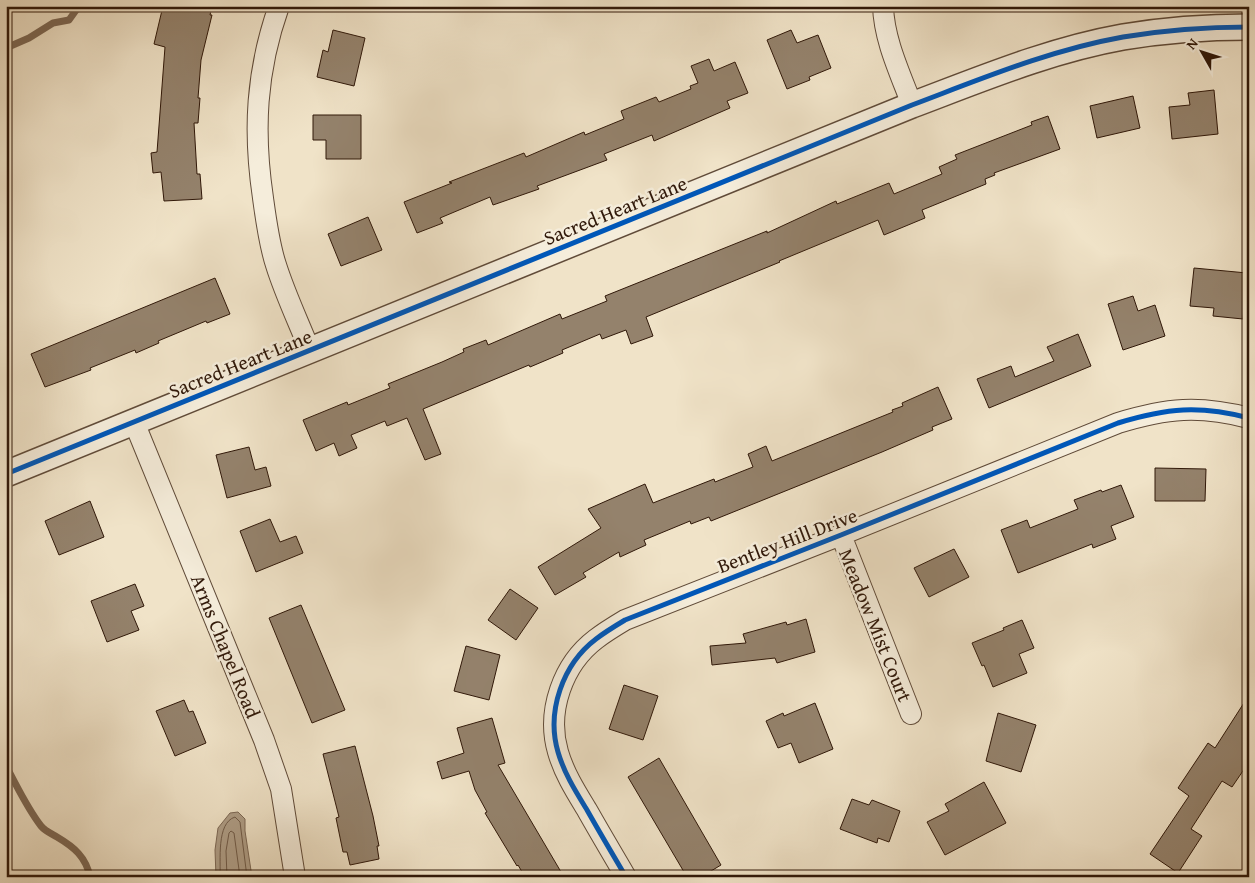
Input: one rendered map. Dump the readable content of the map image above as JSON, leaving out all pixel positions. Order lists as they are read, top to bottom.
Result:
{
  "streets": {
    "street": [
      "Sacred Heart Lane",
      "Bentley Hill Drive",
      "Meadow Mist Court",
      "Arms Chapel Road"
    ]
  },
  "crossings": [
    ["Sacred Heart Lane", "Arms Chapel Road"],
    ["Bentley Hill Drive", "Meadow Mist Court"]
  ],
  "north": "top left"
}
